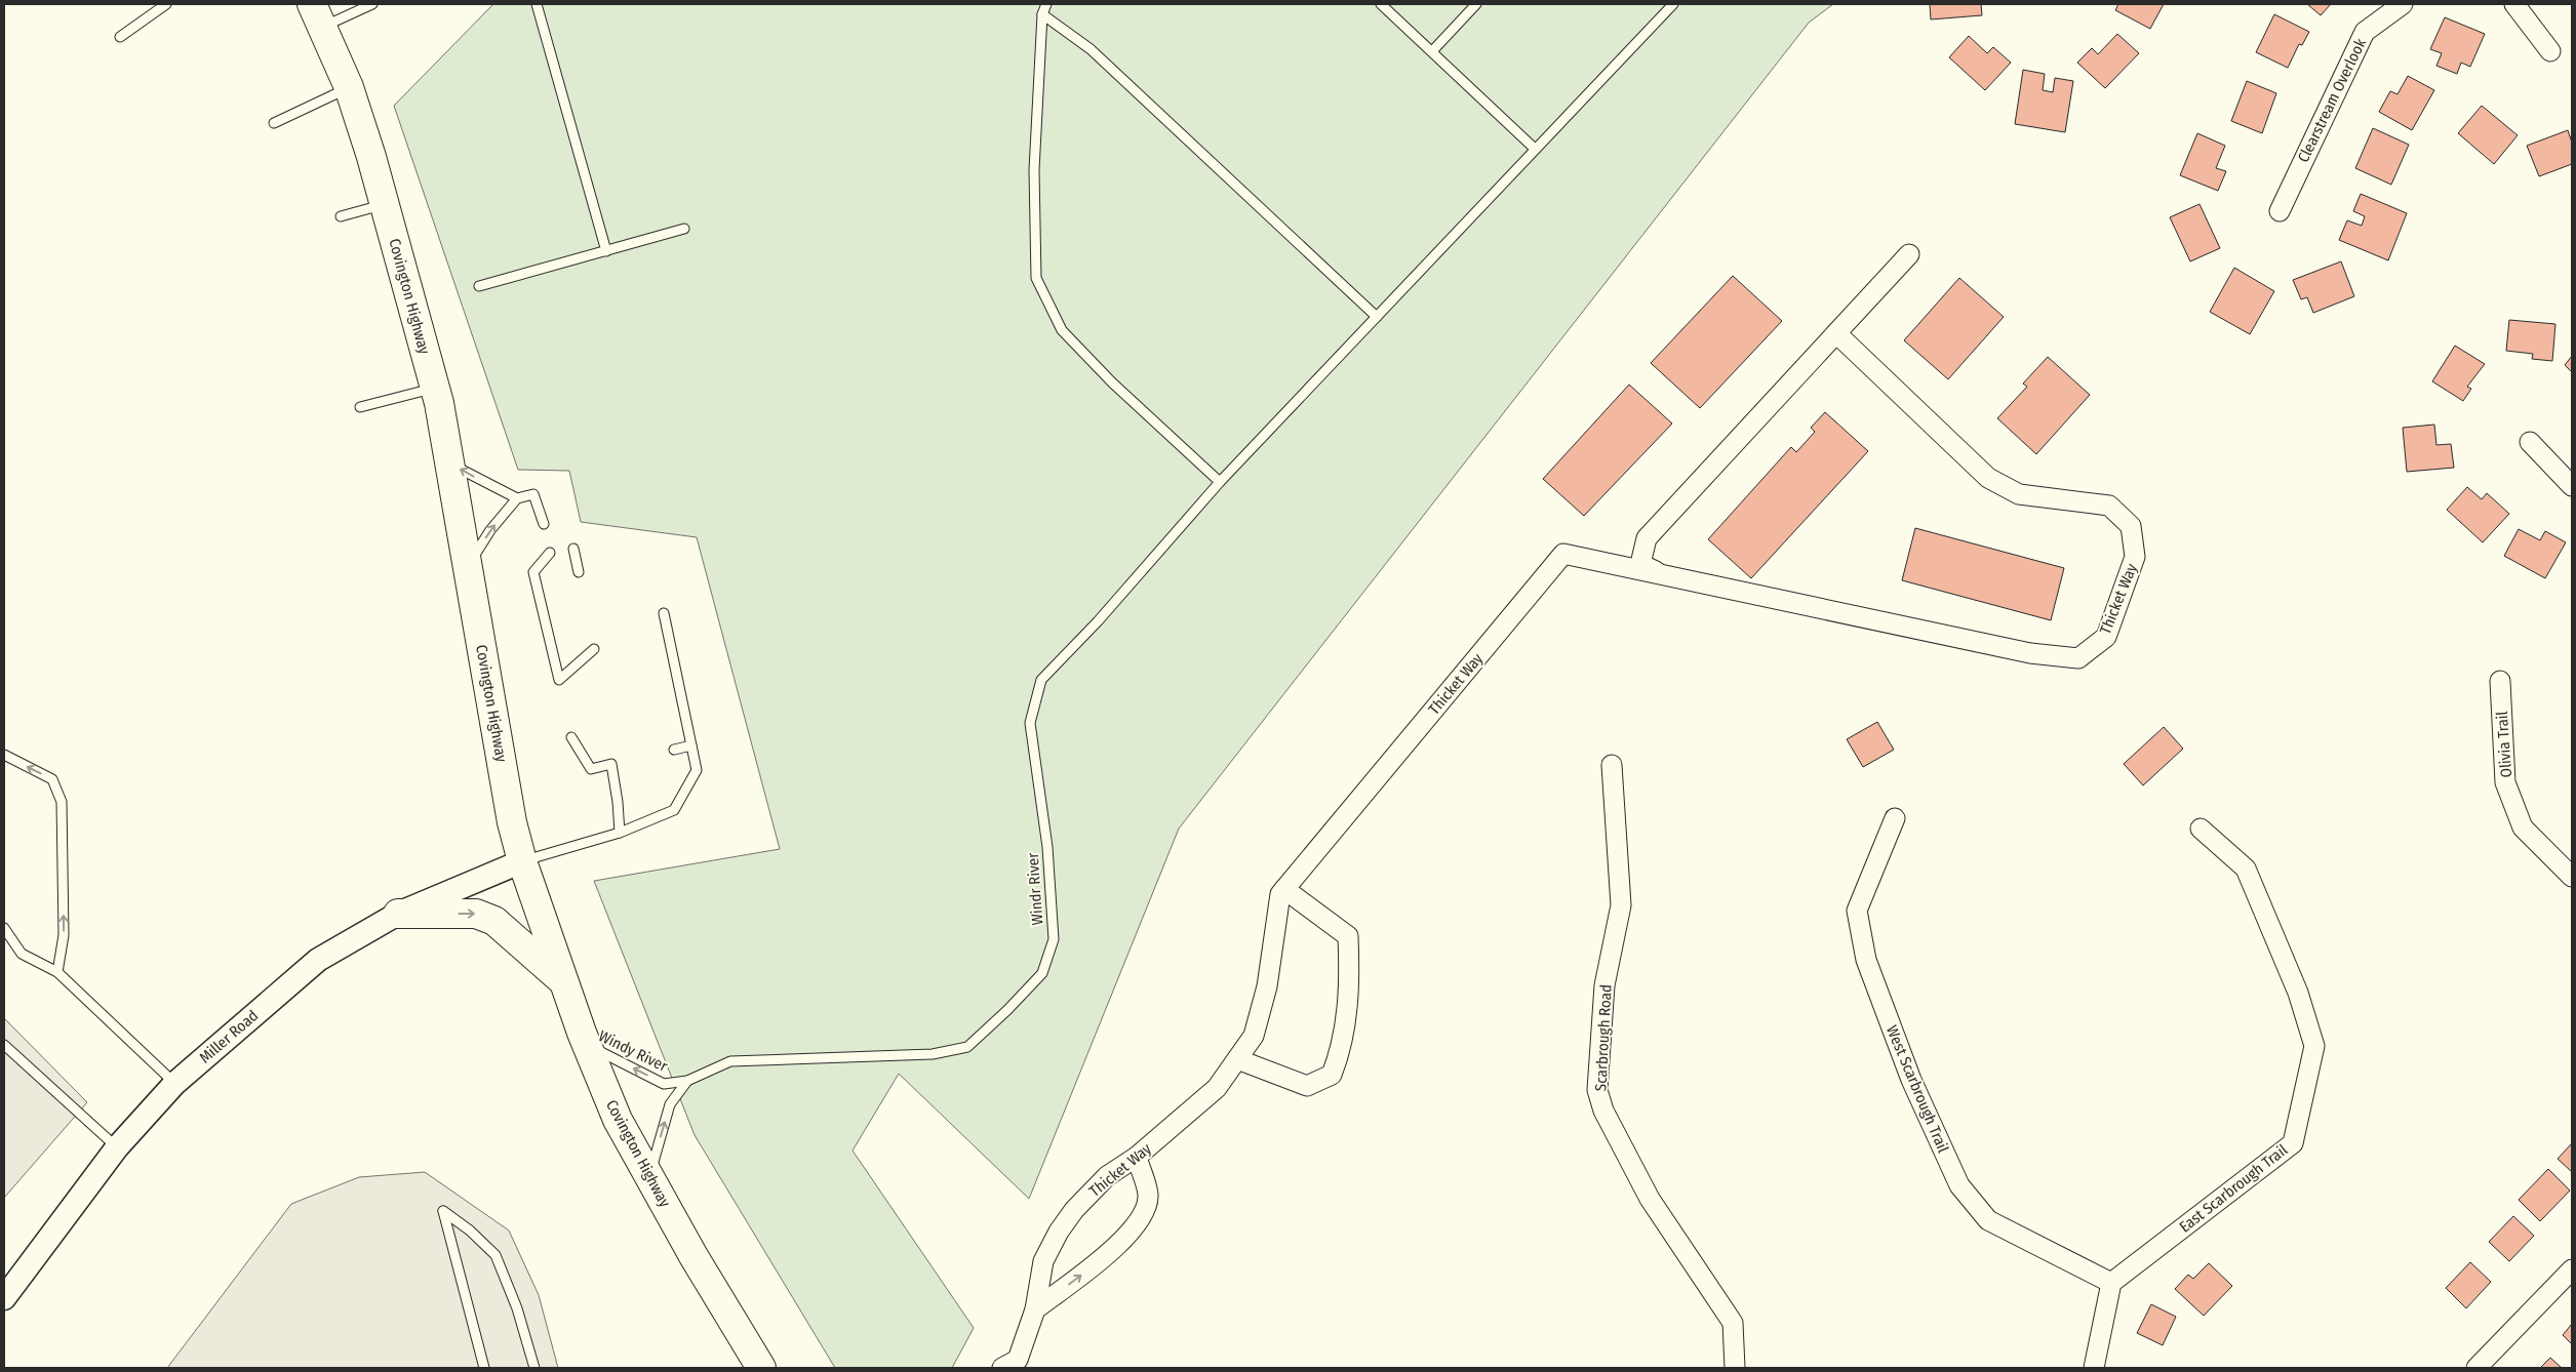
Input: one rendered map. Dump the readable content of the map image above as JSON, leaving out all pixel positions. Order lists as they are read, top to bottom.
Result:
{
  "streets": {
    "main road": ["Covington Highway"],
    "street": [
      "Clearstream Overlook",
      "Thicket Way",
      "Olivia Trail",
      "Miller Road",
      "Scarbrough Road",
      "West Scarbrough Trail",
      "East Scarbrough Trail"
    ],
    "lane": ["Windr River", "Windy River"]
  },
  "crossings": [
    ["Covington Highway", "Miller Road"],
    ["Covington Highway", "Windy River"],
    ["Windr River", "Windy River"],
    ["West Scarbrough Trail", "East Scarbrough Trail"]
  ]
}
